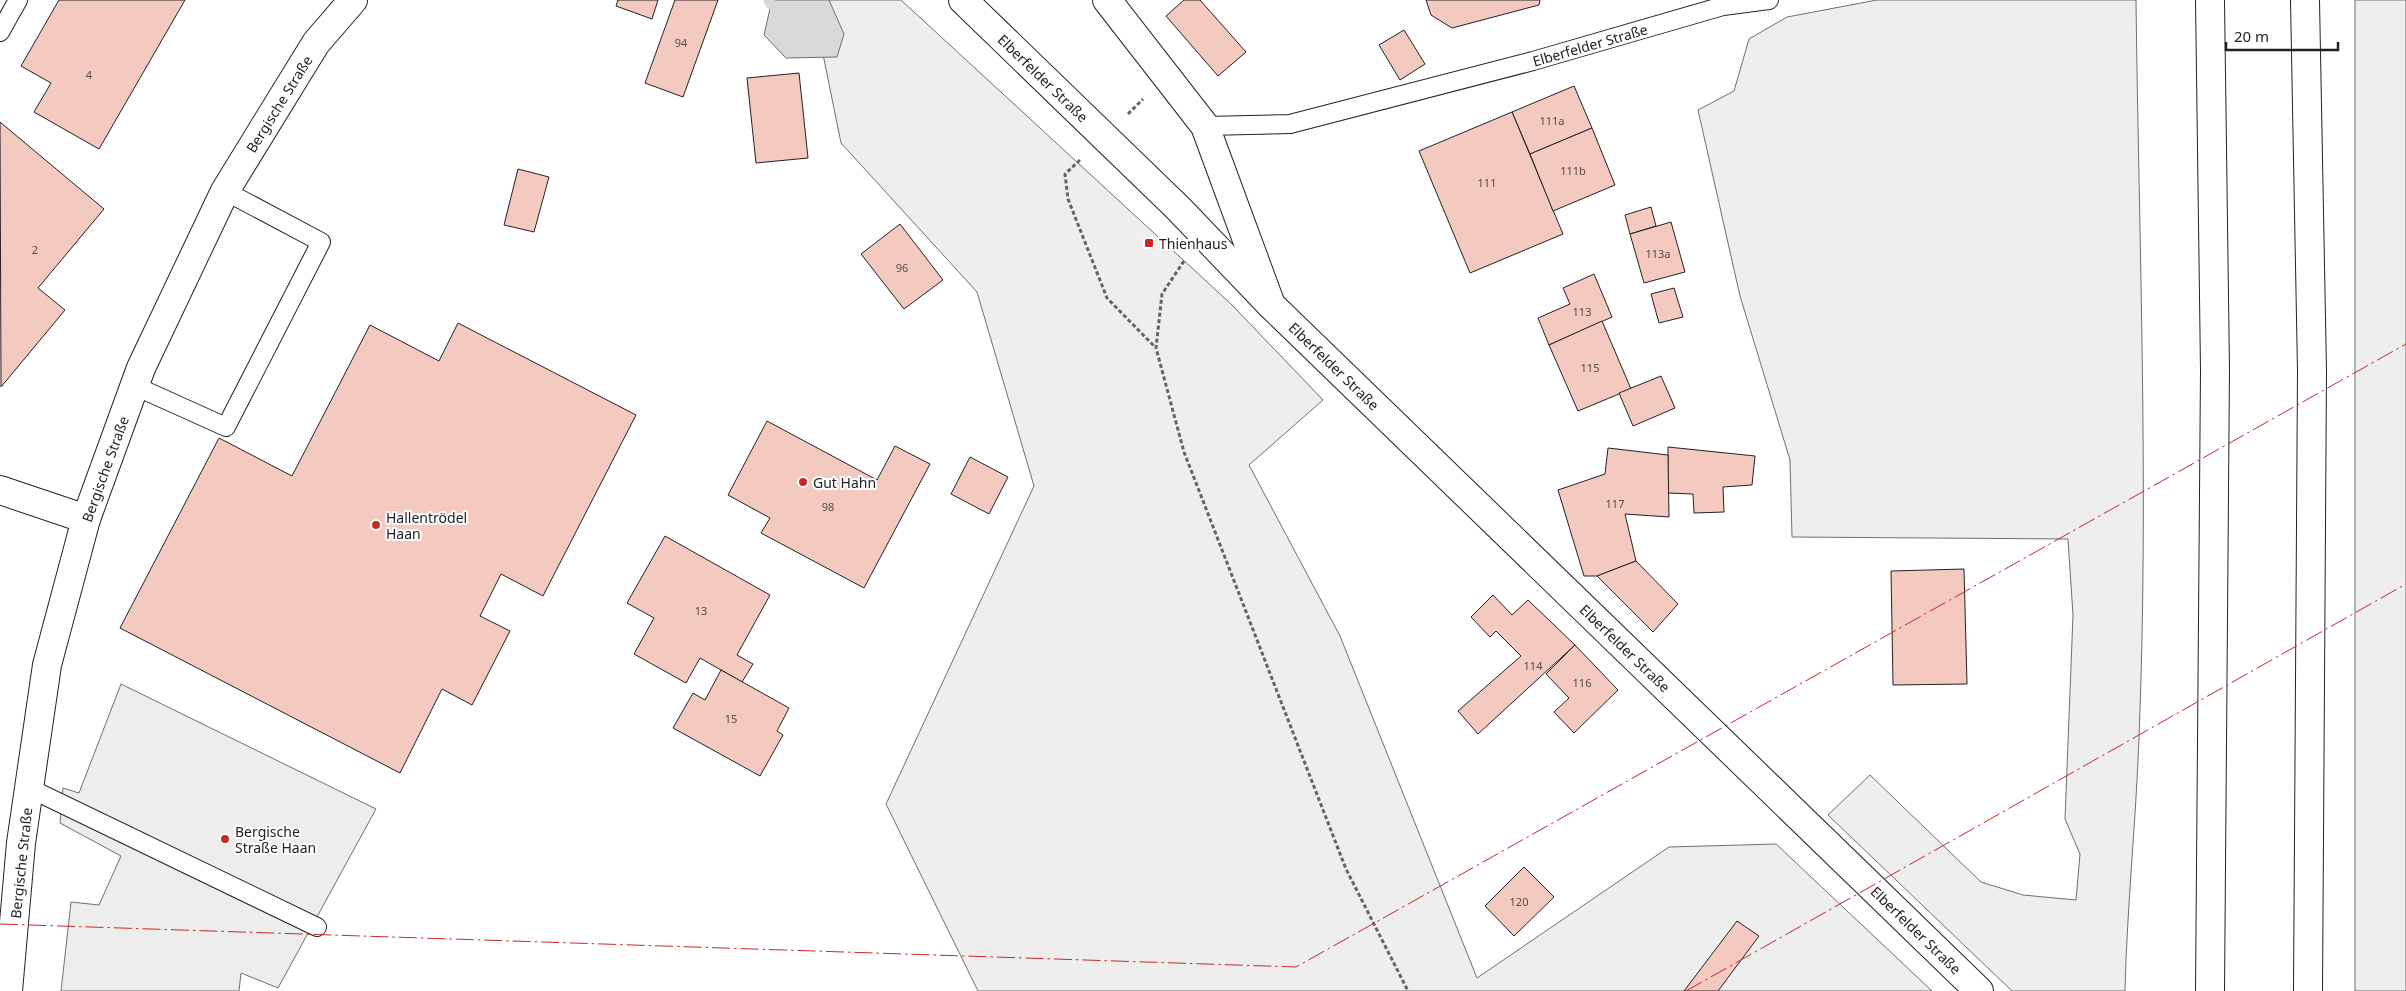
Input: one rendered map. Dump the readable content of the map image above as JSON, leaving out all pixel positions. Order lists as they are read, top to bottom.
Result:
{
  "streets": {
    "main road": ["Elberfelder Straße", "Bergische Straße"]
  },
  "places": {
    "transit": ["Thienhaus"],
    "other": ["Gut Hahn", "Hallentrödel Haan", "Bergische Straße Haan"]
  },
  "house_numbers": [
    "94",
    "4",
    "111a",
    "111b",
    "111",
    "2",
    "113a",
    "96",
    "113",
    "115",
    "117",
    "98",
    "13",
    "114",
    "116",
    "15",
    "120"
  ],
  "scale_bar": "20 m"
}
